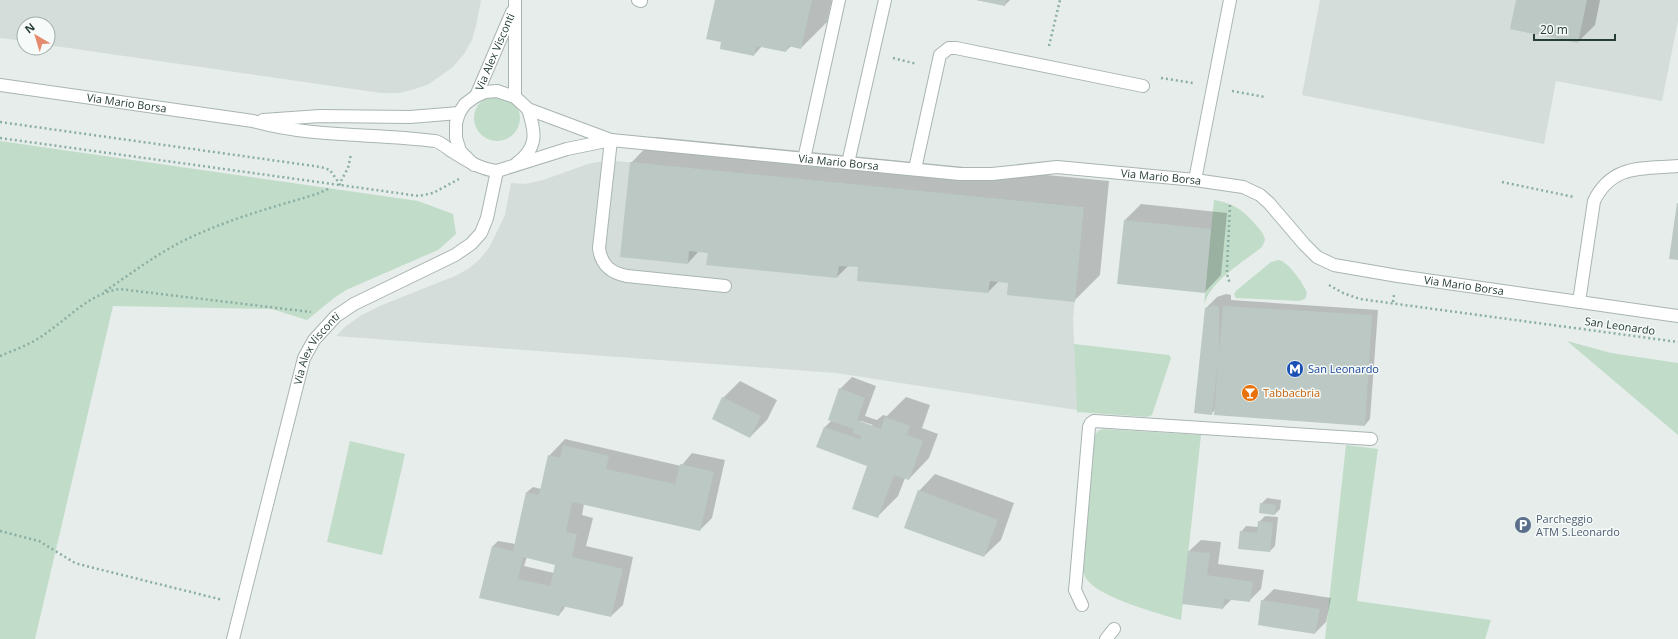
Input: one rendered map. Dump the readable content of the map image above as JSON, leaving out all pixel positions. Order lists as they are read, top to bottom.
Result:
{
  "streets": {
    "street": ["Via Alex Visconti", "Via Mario Borsa"],
    "path": ["San Leonardo"]
  },
  "crossings": [
    ["Via Alex Visconti", "Via Mario Borsa"]
  ],
  "places": {
    "metro station": ["San Leonardo"],
    "bar": ["Tabbacbria"],
    "parking": ["Parcheggio ATM S.Leonardo"]
  },
  "scale_bar": "20 m",
  "north": "top left"
}
